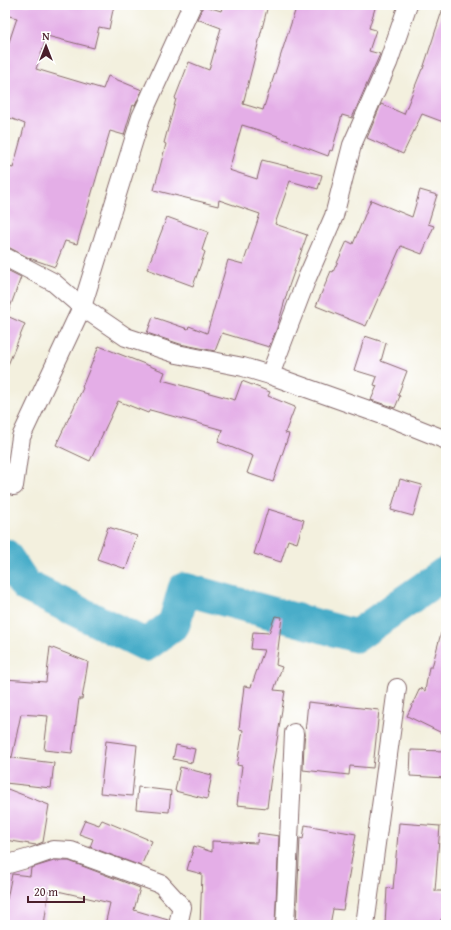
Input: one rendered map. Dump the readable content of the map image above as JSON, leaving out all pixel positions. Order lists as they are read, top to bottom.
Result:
{
  "scale_bar": "20 m",
  "north": "top"
}
